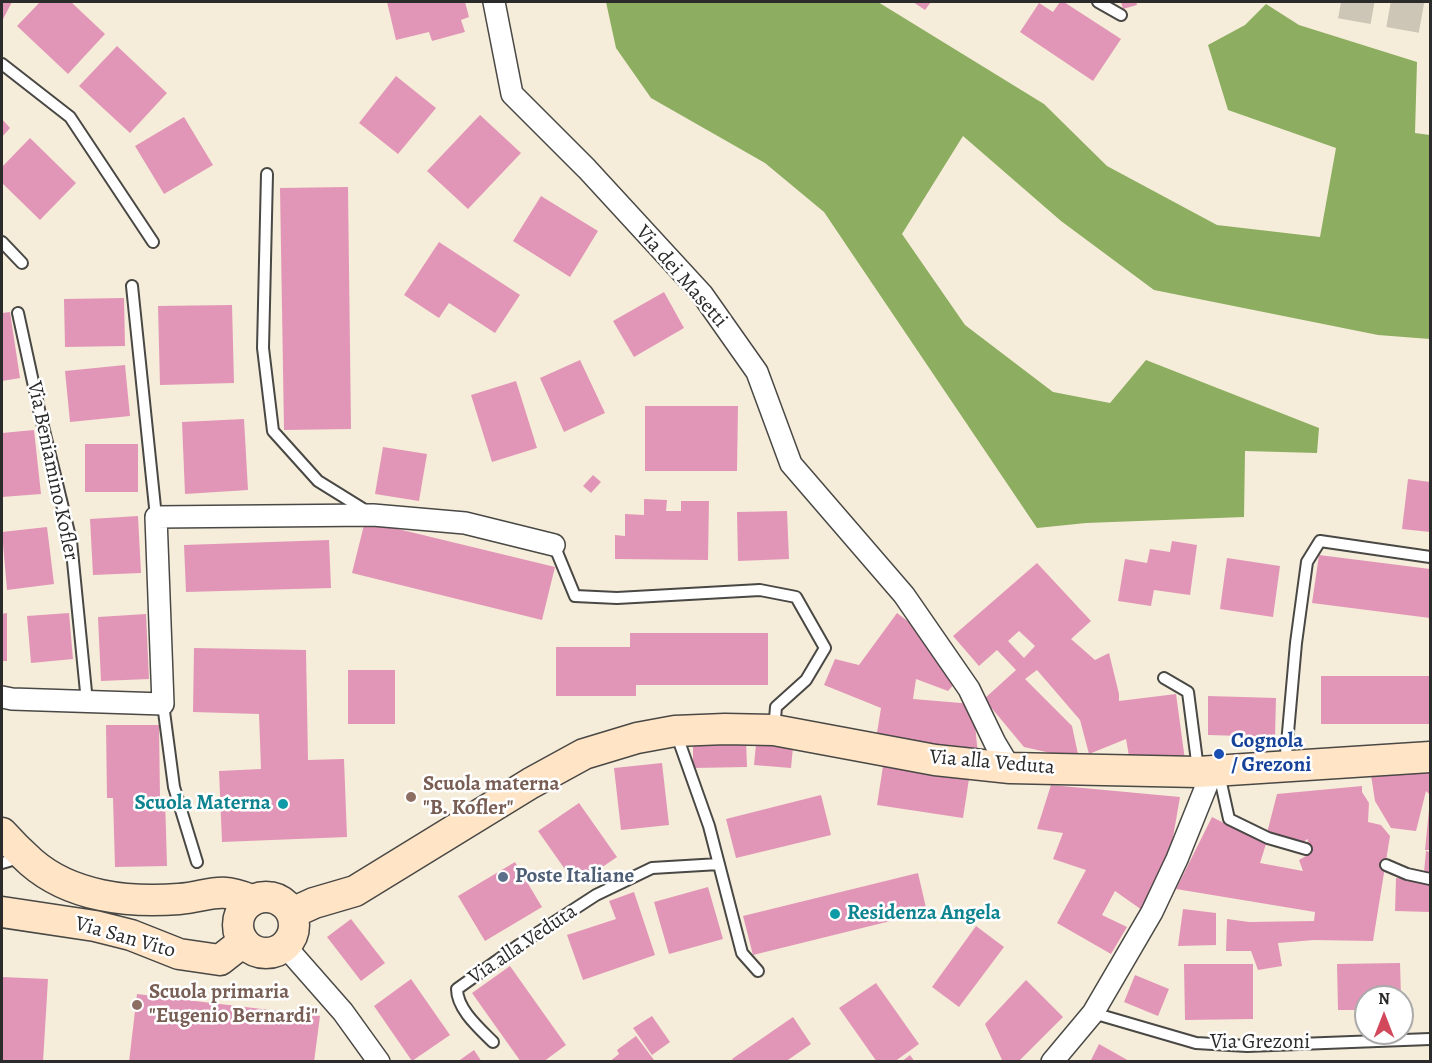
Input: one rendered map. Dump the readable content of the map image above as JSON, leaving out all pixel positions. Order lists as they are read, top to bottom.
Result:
{
  "streets": {
    "street": ["Via dei Masetti", "Via alla Veduta", "Via San Vito"],
    "lane": ["Via Beniamino Kofler", "Via Grezoni"]
  },
  "crossings": [
    ["Via dei Masetti", "Via alla Veduta"],
    ["Via alla Veduta", "Via San Vito"]
  ],
  "places": [
    "Cognola / Grezoni",
    "Scuola materna \"B. Kofler\"",
    "Scuola Materna",
    "Poste Italiane",
    "Residenza Angela",
    "Scuola primaria \"Eugenio Bernardi\""
  ],
  "north": "top"
}
